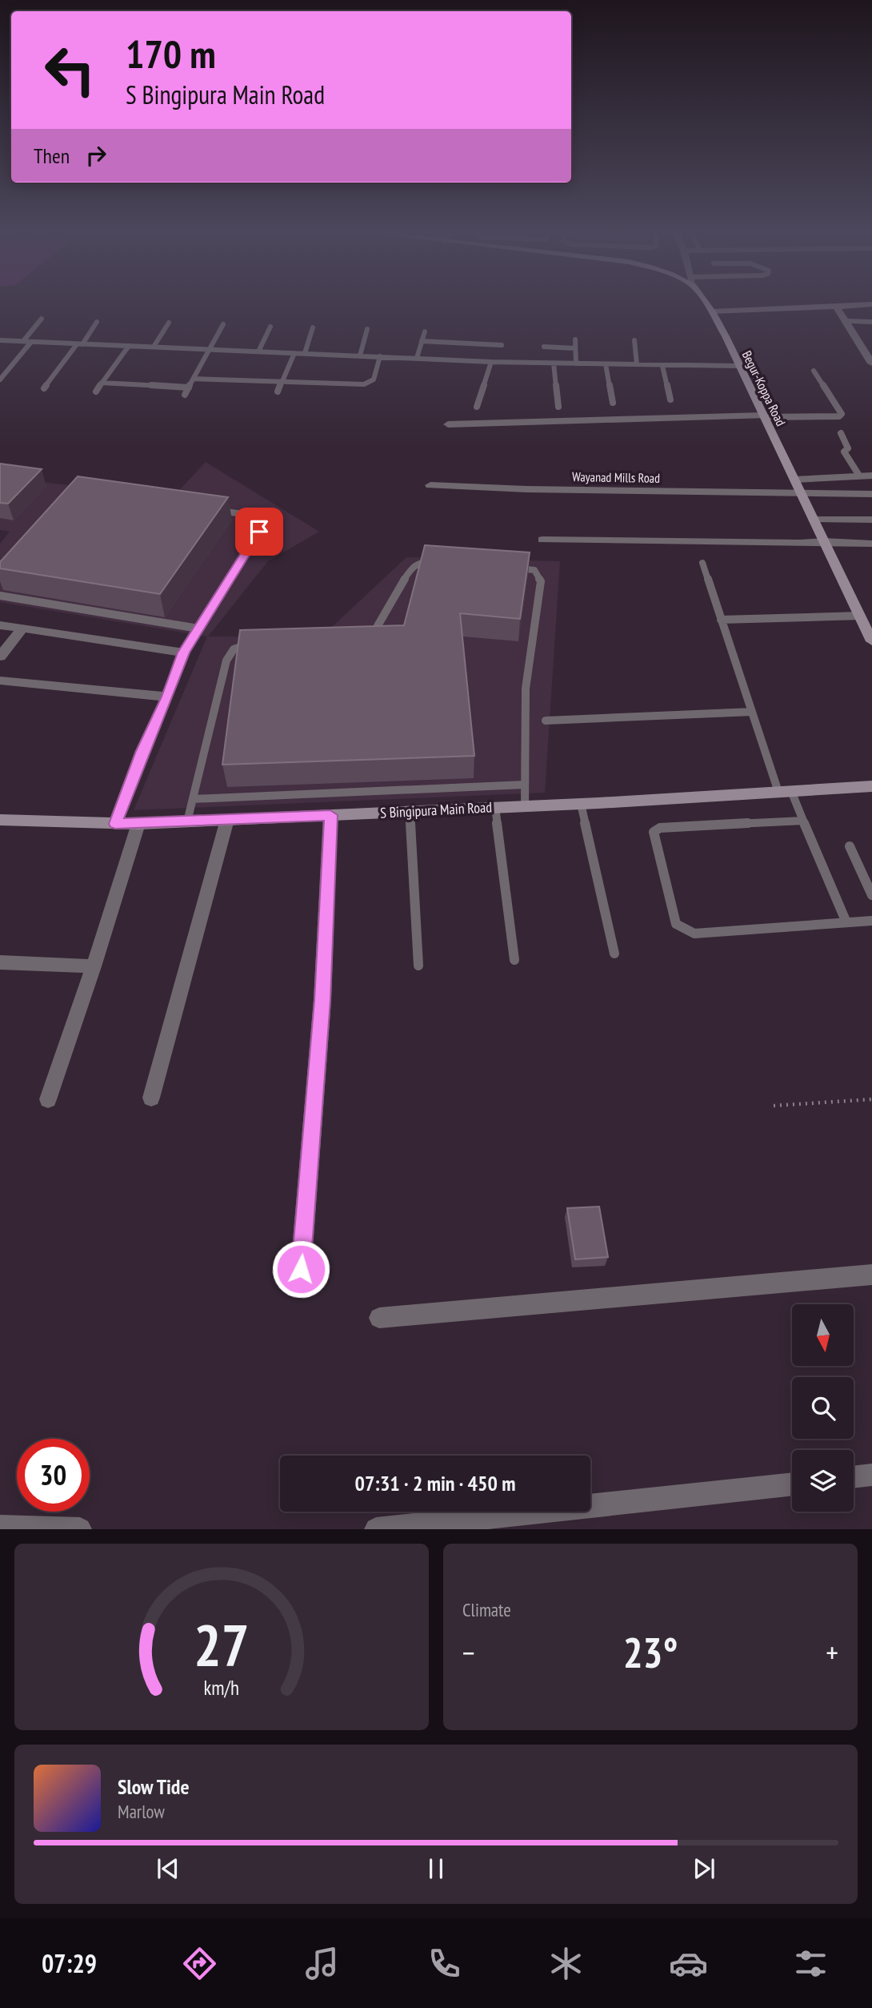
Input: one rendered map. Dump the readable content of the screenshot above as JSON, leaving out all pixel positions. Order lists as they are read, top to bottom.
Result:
{
  "streets": {
    "main road": ["Begur-Koppa Road", "S Bingipura Main Road"],
    "street": ["Wayanad Mills Road"]
  },
  "crossings": [
    ["Begur-Koppa Road", "Wayanad Mills Road"]
  ],
  "north": "bottom",
  "page": {
    "turn": ["170 m", "S Bingipura Main Road"],
    "then": "Then",
    "limit": "30",
    "trip": "07:31 · 2 min · 450 m",
    "tile": "Climate",
    "heat": ["−", "23°", "+"],
    "song": ["Slow Tide", "Marlow"],
    "tabs": "07:29",
    "gauge": ["27", "km/h"]
  }
}
